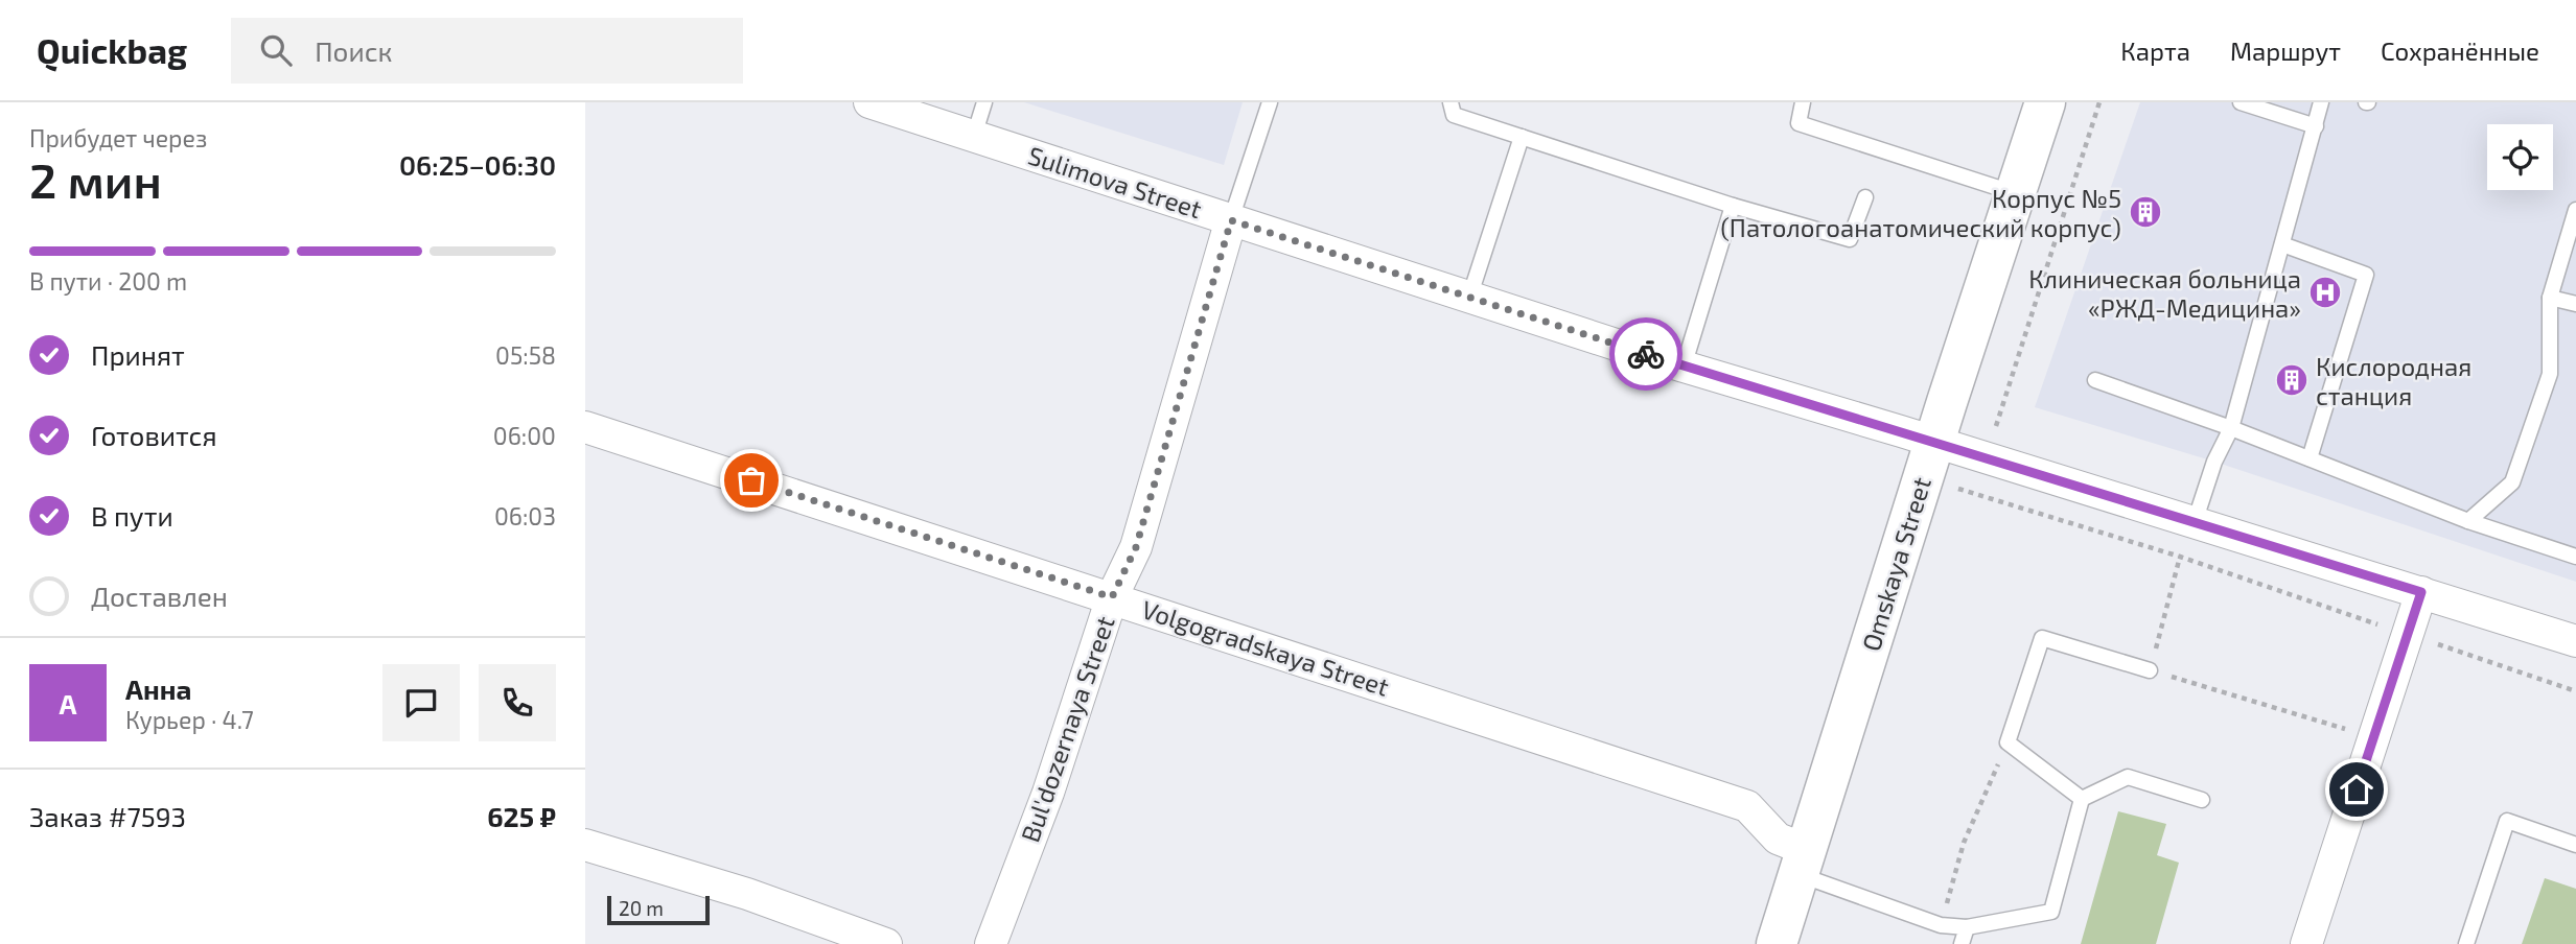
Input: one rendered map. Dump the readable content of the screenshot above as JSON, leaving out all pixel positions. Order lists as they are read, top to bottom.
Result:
{
  "streets": {
    "street": [
      "Sulimova Street",
      "Omskaya Street",
      "Volgogradskaya Street",
      "Bul'dozernaya Street"
    ]
  },
  "crossings": [
    ["Sulimova Street", "Omskaya Street"],
    ["Sulimova Street", "Bul'dozernaya Street"],
    ["Omskaya Street", "Volgogradskaya Street"],
    ["Volgogradskaya Street", "Bul'dozernaya Street"]
  ],
  "places": {
    "building": ["Корпус №5 (Патологоанатомический корпус)", "Кислородная станция"],
    "hospital": ["Клиническая больница «РЖД-Медицина»"]
  },
  "scale_bar": "20 m",
  "page": {
    "header": "Quickbag",
    "search": "Поиск",
    "nav": ["Карта", "Маршрут", "Сохранённые"],
    "heading": ["2 мин", "Прибудет через", "06:25–06:30"],
    "panel": [
      "Анна",
      "Курьер · 4.7",
      "Заказ #7593",
      "625 ₽"
    ],
    "bar": "В пути · 200 m",
    "list": [
      ["Принят", "05:58"],
      ["Готовится", "06:00"],
      ["В пути", "06:03"],
      "Доставлен"
    ],
    "round": "А",
    "scale": "20 m"
  }
}
